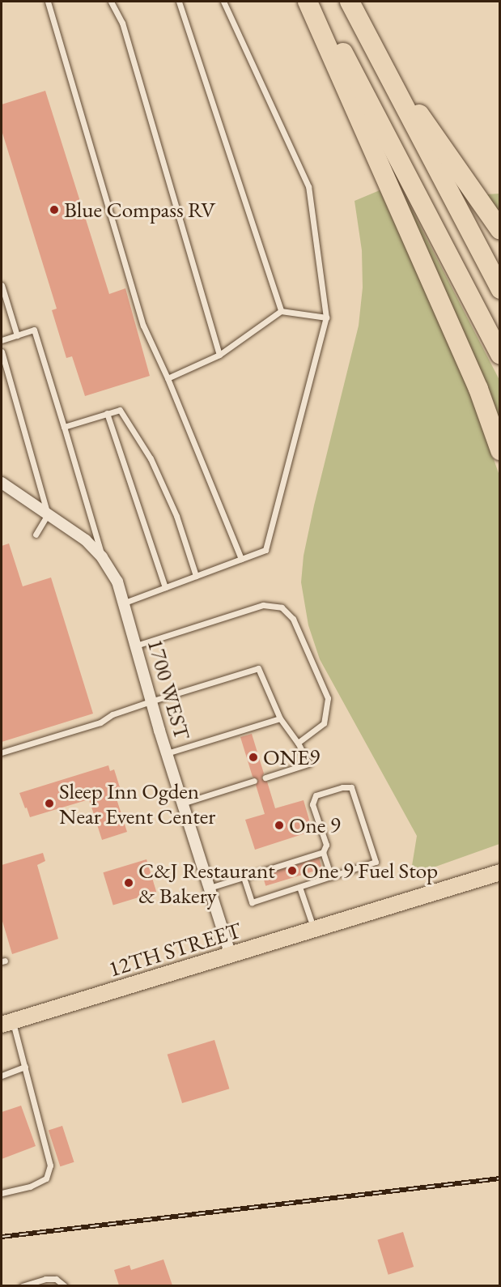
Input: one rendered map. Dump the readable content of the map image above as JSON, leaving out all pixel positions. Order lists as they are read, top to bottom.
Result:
{
  "streets": {
    "main road": ["12TH STREET"],
    "street": ["1700 WEST"]
  },
  "crossings": [
    ["1700 WEST", "12TH STREET"]
  ],
  "places": [
    "Blue Compass RV",
    "ONE9",
    "Sleep Inn Ogden Near Event Center",
    "One 9",
    "One 9 Fuel Stop",
    "C&J Restaurant & Bakery"
  ]
}
